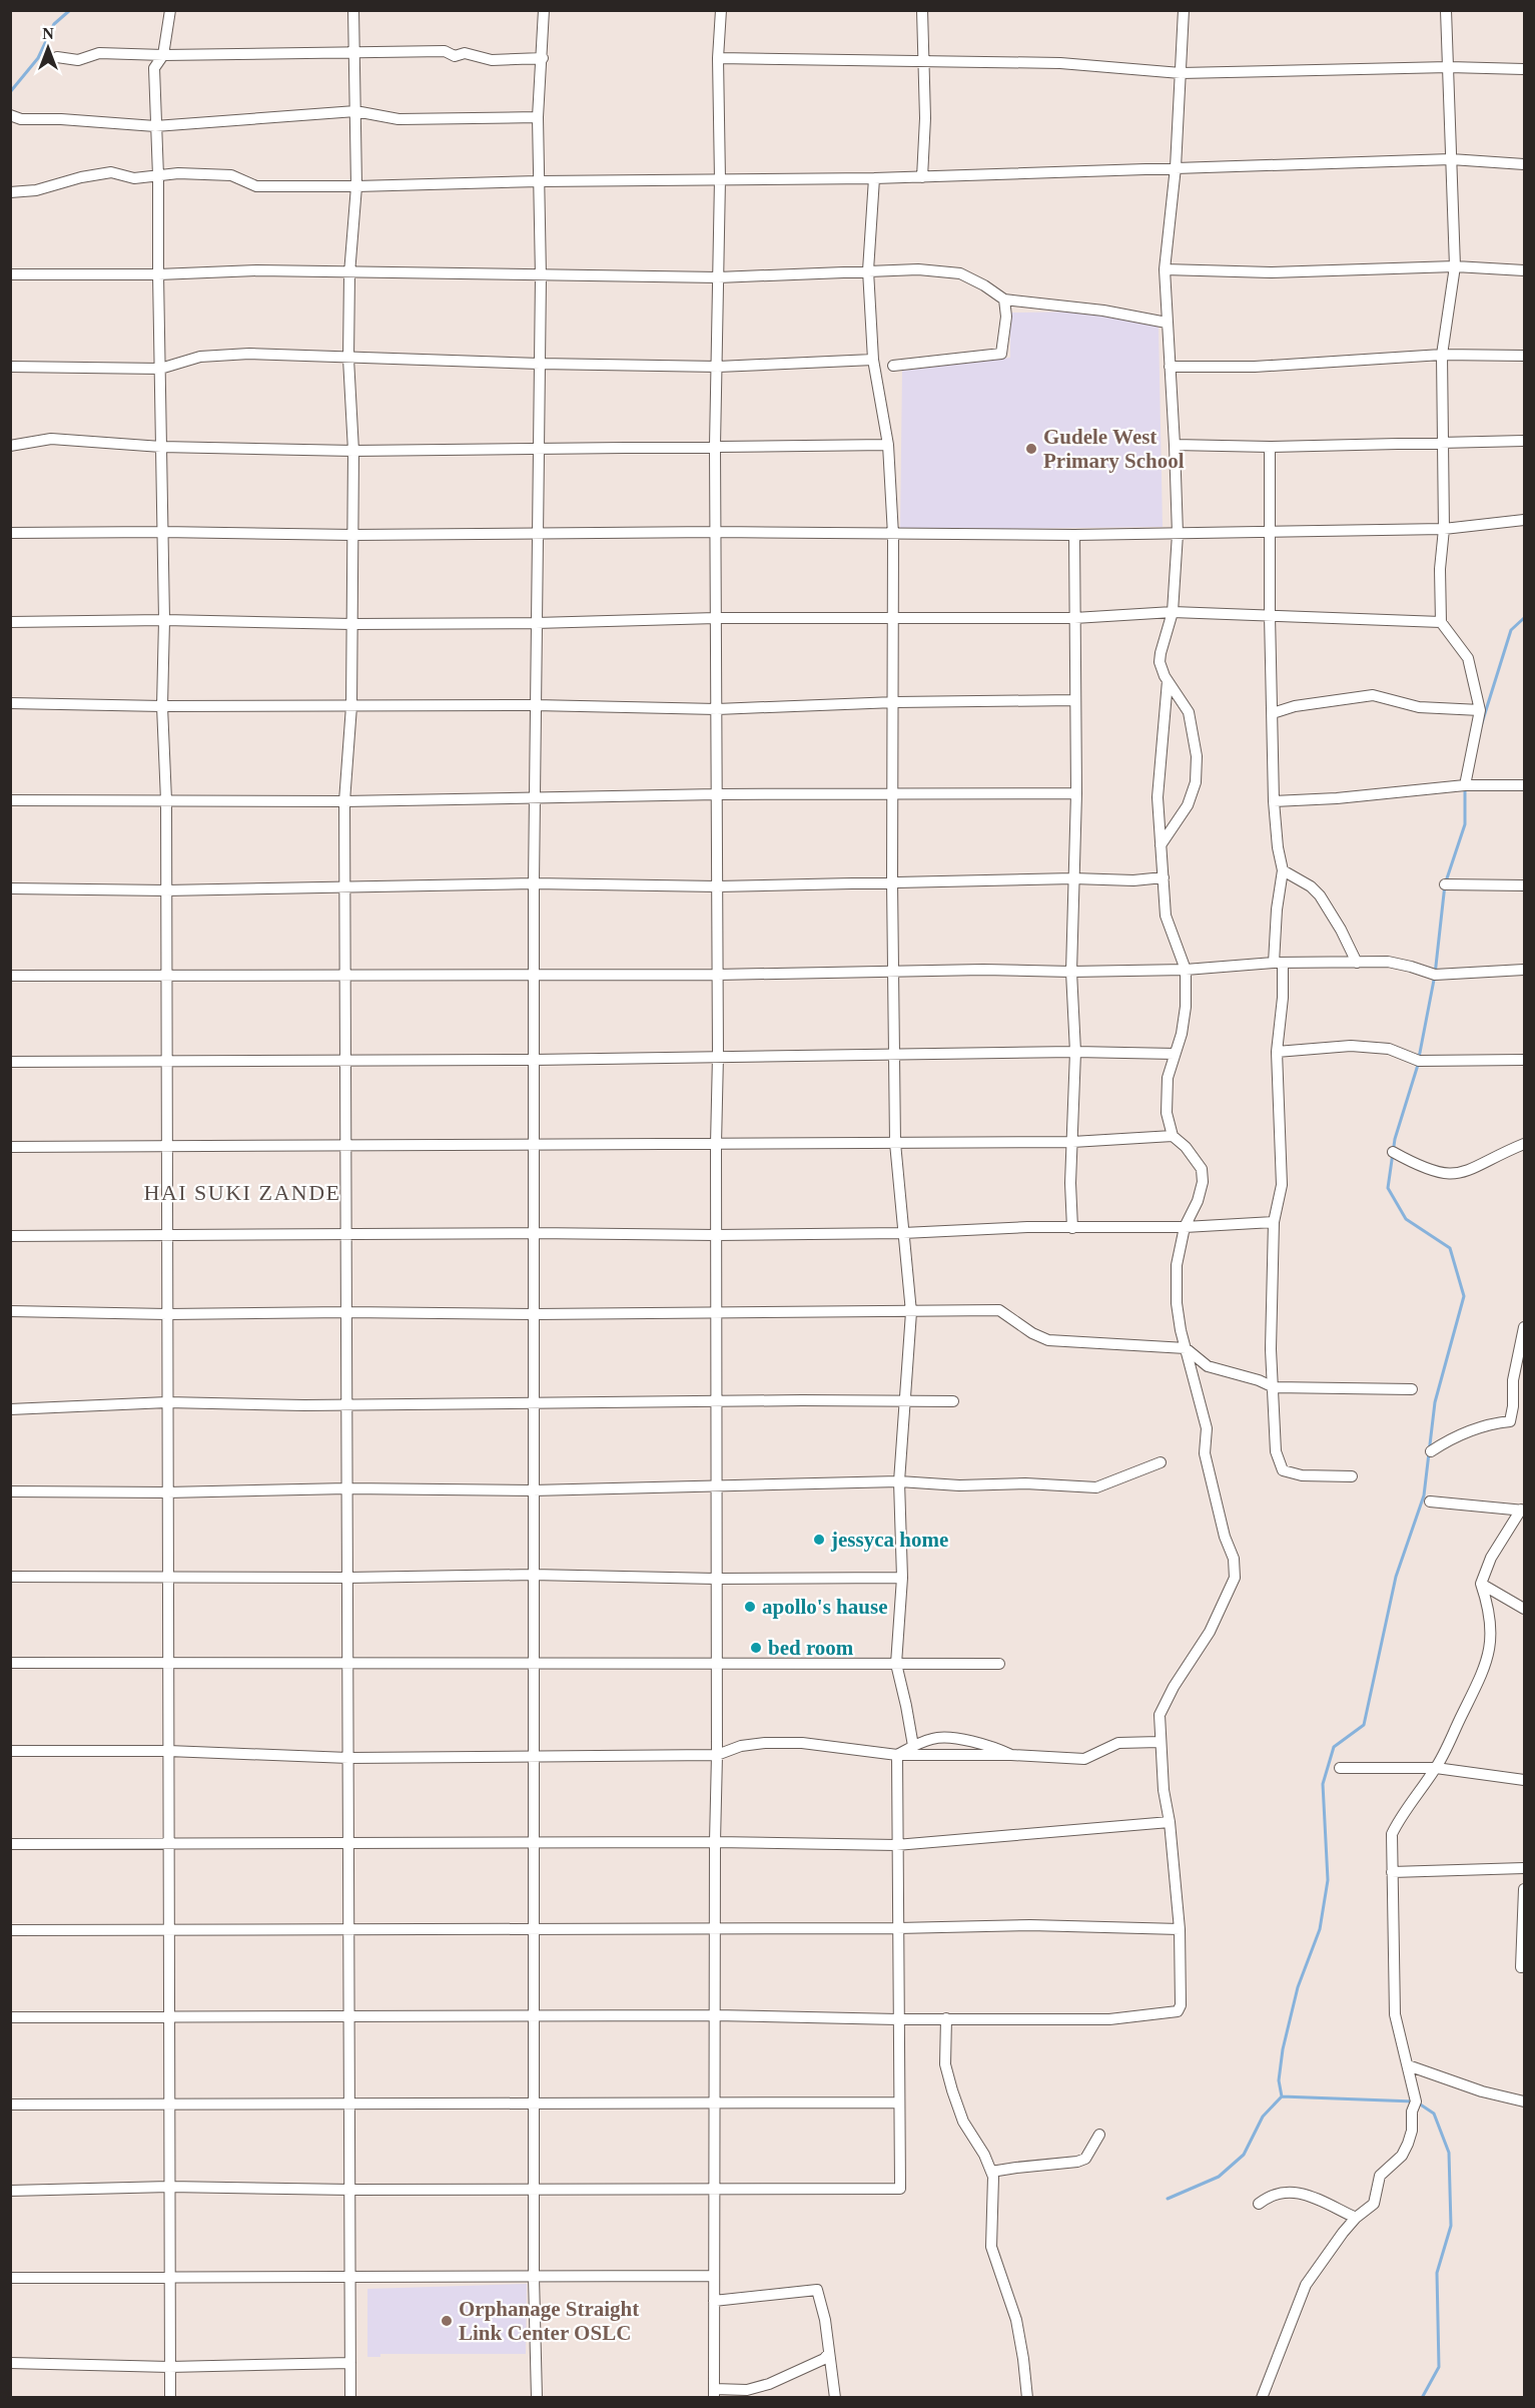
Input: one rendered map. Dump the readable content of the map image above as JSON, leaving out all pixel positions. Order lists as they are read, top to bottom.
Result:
{
  "districts": ["HAI SUKI ZANDE"],
  "places": [
    "Gudele West Primary School",
    "jessyca home",
    "apollo's hause",
    "bed room",
    "Orphanage Straight Link Center OSLC"
  ],
  "north": "top"
}
